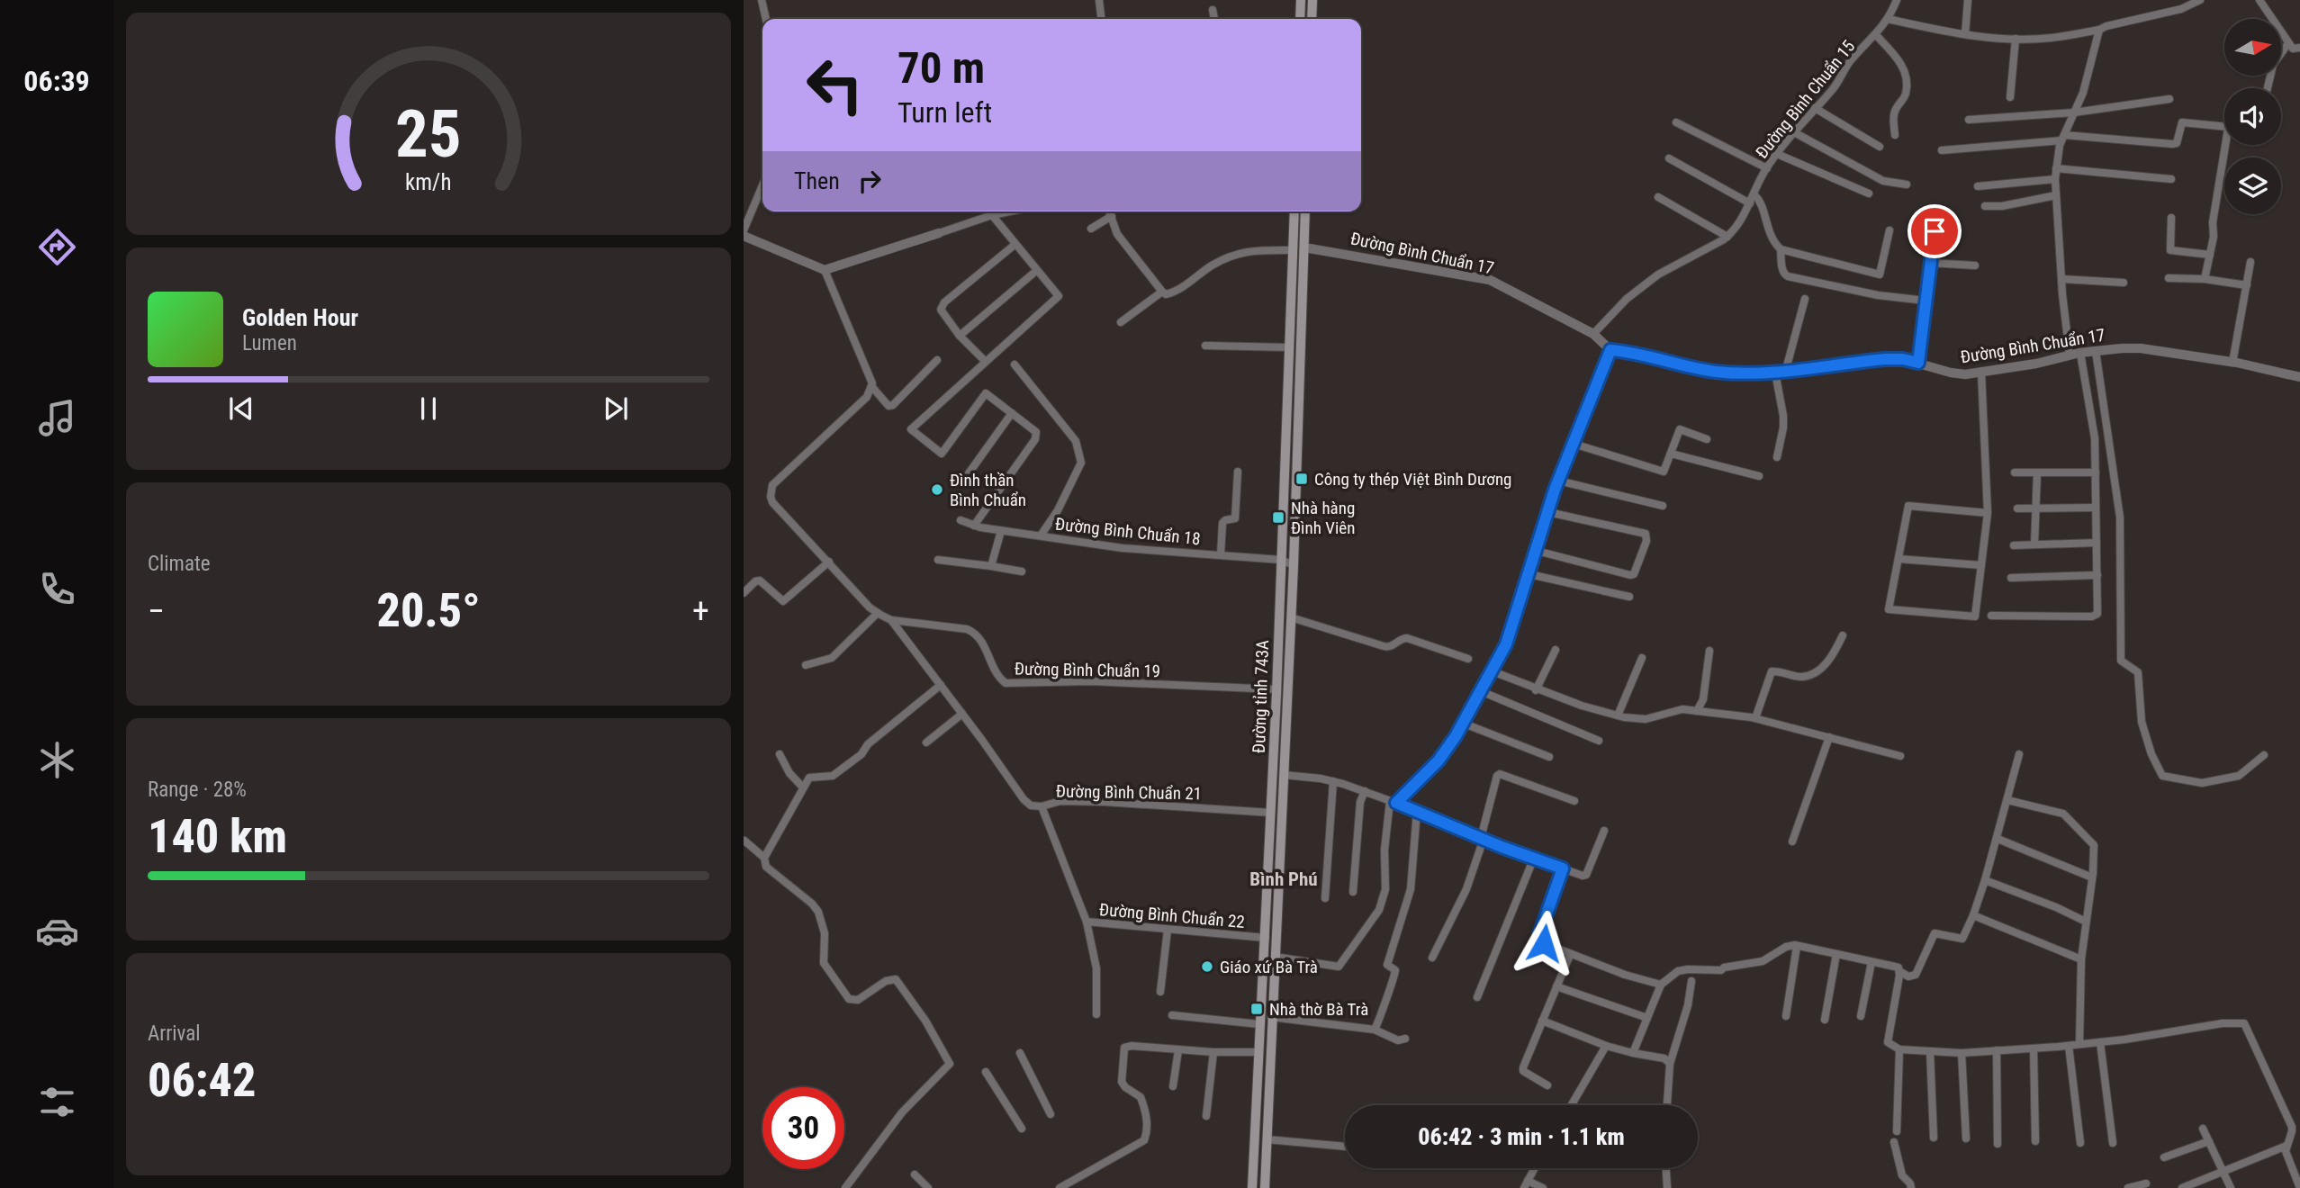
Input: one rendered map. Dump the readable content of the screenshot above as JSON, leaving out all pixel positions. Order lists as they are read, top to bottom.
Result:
{
  "streets": {
    "main road": ["Đường tỉnh 743A"],
    "street": [
      "Đường Bình Chuẩn 15",
      "Đường Bình Chuẩn 17",
      "Đường Bình Chuẩn 18",
      "Đường Bình Chuẩn 19",
      "Đường Bình Chuẩn 21",
      "Đường Bình Chuẩn 22"
    ]
  },
  "crossings": [
    ["Đường Bình Chuẩn 15", "Đường Bình Chuẩn 17"],
    ["Đường Bình Chuẩn 17", "Đường tỉnh 743A"],
    ["Đường Bình Chuẩn 18", "Đường tỉnh 743A"],
    ["Đường Bình Chuẩn 19", "Đường tỉnh 743A"],
    ["Đường Bình Chuẩn 19", "Đường Bình Chuẩn 21"],
    ["Đường tỉnh 743A", "Đường Bình Chuẩn 21"],
    ["Đường tỉnh 743A", "Đường Bình Chuẩn 22"],
    ["Đường Bình Chuẩn 21", "Đường Bình Chuẩn 22"]
  ],
  "districts": ["Bình Phú"],
  "places": {
    "transit": ["Công ty thép Việt Bình Dương", "Nhà hàng Đình Viên", "Nhà thờ Bà Trà"],
    "other": ["Đình thần Bình Chuẩn", "Giáo xứ Bà Trà"]
  },
  "north": "right",
  "page": {
    "tabs": "06:39",
    "turn": ["70 m", "Turn left"],
    "then": "Then",
    "song": ["Golden Hour", "Lumen"],
    "tile": [
      "Climate",
      ["Range · 28%", "140 km"],
      ["Arrival", "06:42"]
    ],
    "heat": ["−", "20.5°", "+"],
    "limit": "30",
    "trip": "06:42 · 3 min · 1.1 km",
    "gauge": ["25", "km/h"]
  }
}
